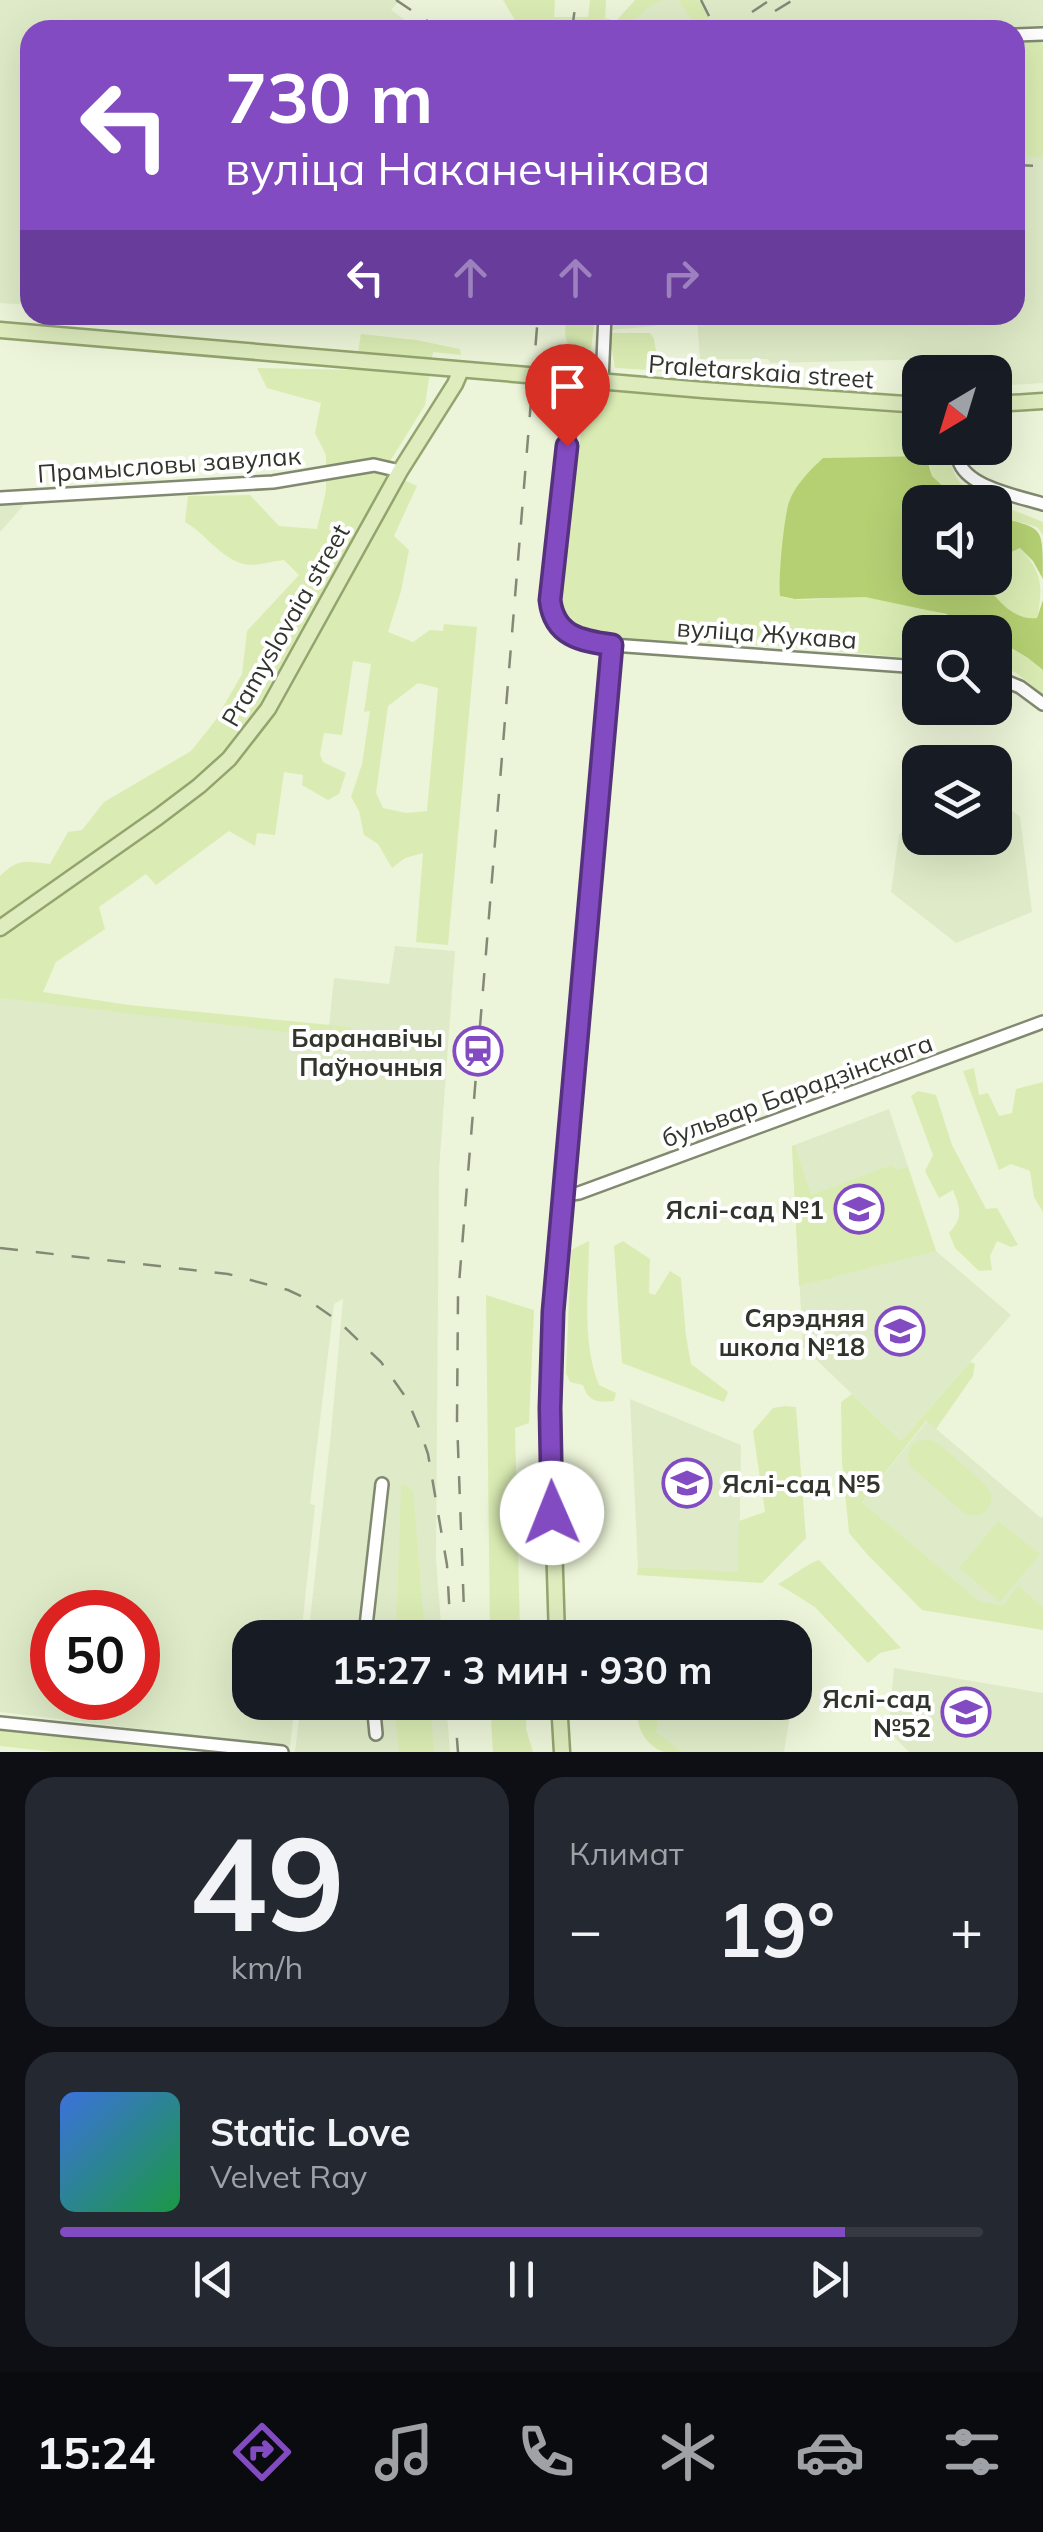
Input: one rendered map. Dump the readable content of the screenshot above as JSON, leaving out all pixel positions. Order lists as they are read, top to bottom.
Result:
{
  "streets": {
    "main road": ["Praletarskaia street", "Pramyslovaia street"],
    "street": ["Прамысловы завулак", "вуліца Жукава", "бульвар Барадзінскага"]
  },
  "crossings": [
    ["Praletarskaia street", "Pramyslovaia street"],
    ["Прамысловы завулак", "Pramyslovaia street"]
  ],
  "places": {
    "station": ["Баранавічы Паўночныя"],
    "school or university": [
      "Яслі-сад №1",
      "Сярэдняя школа №18",
      "Яслі-сад №5",
      "Яслі-сад №52"
    ]
  },
  "north": "bottom left",
  "page": {
    "turn": ["730 m", "вуліца Наканечнікава"],
    "limit": "50",
    "trip": "15:27 · 3 мин · 930 m",
    "tile": [
      ["49", "km/h"],
      "Климат"
    ],
    "heat": ["−", "19°", "+"],
    "song": ["Static Love", "Velvet Ray"],
    "tabs": "15:24"
  }
}
